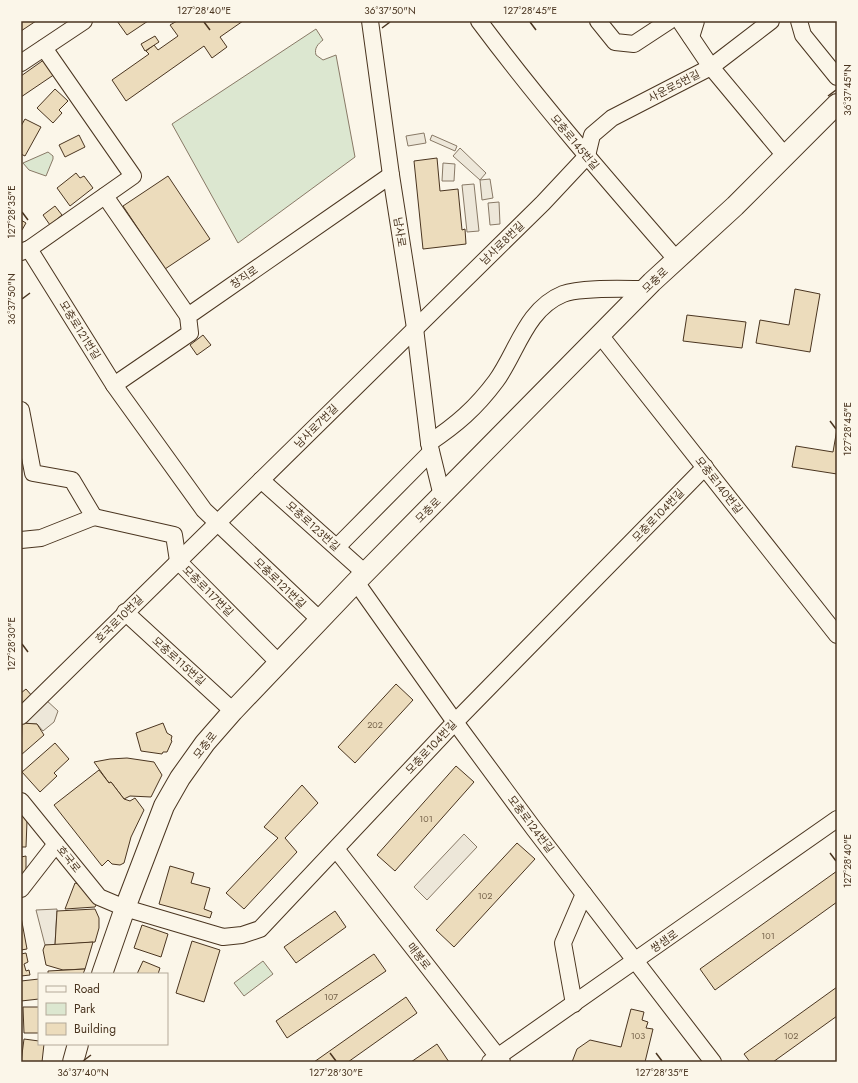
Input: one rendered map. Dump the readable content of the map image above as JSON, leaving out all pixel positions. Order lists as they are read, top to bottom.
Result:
{
  "streets": {
    "main road": ["모충로"],
    "street": [
      "사운로5번길",
      "모충로145번길",
      "남사로",
      "남사로8번길",
      "창직로",
      "모충로121번길",
      "남사로7번길",
      "모충로140번길",
      "모충로104번길",
      "모충로123번길",
      "모충로117번길",
      "호국로10번길",
      "모충로115번길",
      "모충로124번길",
      "호국로",
      "쌍샘로",
      "매봉로"
    ]
  },
  "crossings": [
    ["사운로5번길", "모충로145번길"],
    ["사운로5번길", "남사로8번길"],
    ["모충로145번길", "남사로8번길"],
    ["모충로145번길", "모충로"],
    ["남사로", "남사로8번길"],
    ["남사로", "창직로"],
    ["남사로", "모충로"],
    ["남사로", "남사로7번길"],
    ["남사로8번길", "남사로7번길"],
    ["모충로", "모충로121번길"],
    ["모충로", "모충로140번길"],
    ["모충로", "모충로104번길"],
    ["모충로", "모충로123번길"],
    ["모충로", "모충로117번길"],
    ["모충로", "모충로115번길"],
    ["모충로", "모충로124번길"],
    ["모충로", "호국로"],
    ["모충로121번길", "남사로7번길"],
    ["모충로121번길", "호국로10번길"],
    ["남사로7번길", "모충로123번길"],
    ["남사로7번길", "호국로10번길"],
    ["모충로140번길", "모충로104번길"],
    ["모충로104번길", "모충로124번길"],
    ["모충로104번길", "호국로"],
    ["모충로104번길", "매봉로"],
    ["모충로123번길", "모충로124번길"],
    ["모충로117번길", "호국로10번길"],
    ["호국로10번길", "모충로115번길"],
    ["모충로124번길", "쌍샘로"],
    ["쌍샘로", "매봉로"]
  ],
  "house_numbers": [
    "202",
    "101",
    "102",
    "101",
    "107",
    "103",
    "102"
  ],
  "legend": ["Road", "Park", "Building"],
  "coordinates": [
    "127°28'40\"E",
    "36°37'50\"N",
    "127°28'45\"E",
    "36°37'45\"N",
    "127°28'35\"E",
    "127°28'30\"E",
    "36°37'40\"N"
  ]
}
